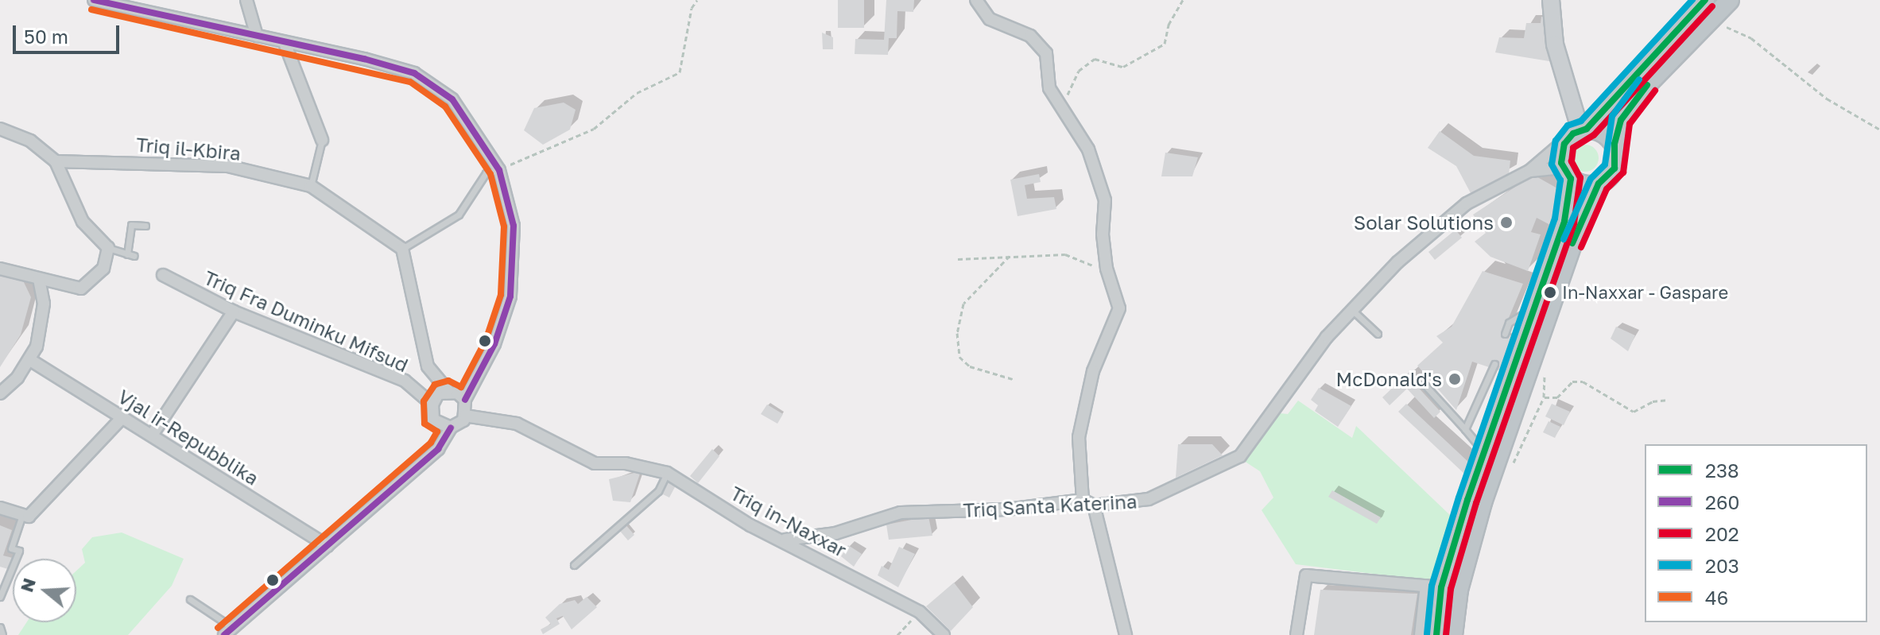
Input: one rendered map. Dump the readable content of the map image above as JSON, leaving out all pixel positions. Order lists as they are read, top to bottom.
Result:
{
  "streets": {
    "street": [
      "Triq il-Kbira",
      "Triq Fra Duminku Mifsud",
      "Vjal ir-Repubblika",
      "Triq Santa Katerina",
      "Triq in-Naxxar"
    ]
  },
  "crossings": [
    ["Triq Fra Duminku Mifsud", "Triq in-Naxxar"],
    ["Triq Santa Katerina", "Triq in-Naxxar"]
  ],
  "places": ["Solar Solutions", "In-Naxxar - Gaspare", "McDonald's"],
  "lines": [
    "transit line 238",
    "transit line 260",
    "transit line 203",
    "transit line 202",
    "transit line 46"
  ],
  "legend": [
    "238",
    "260",
    "202",
    "203",
    "46"
  ],
  "scale_bar": "50 m",
  "north": "left"
}
